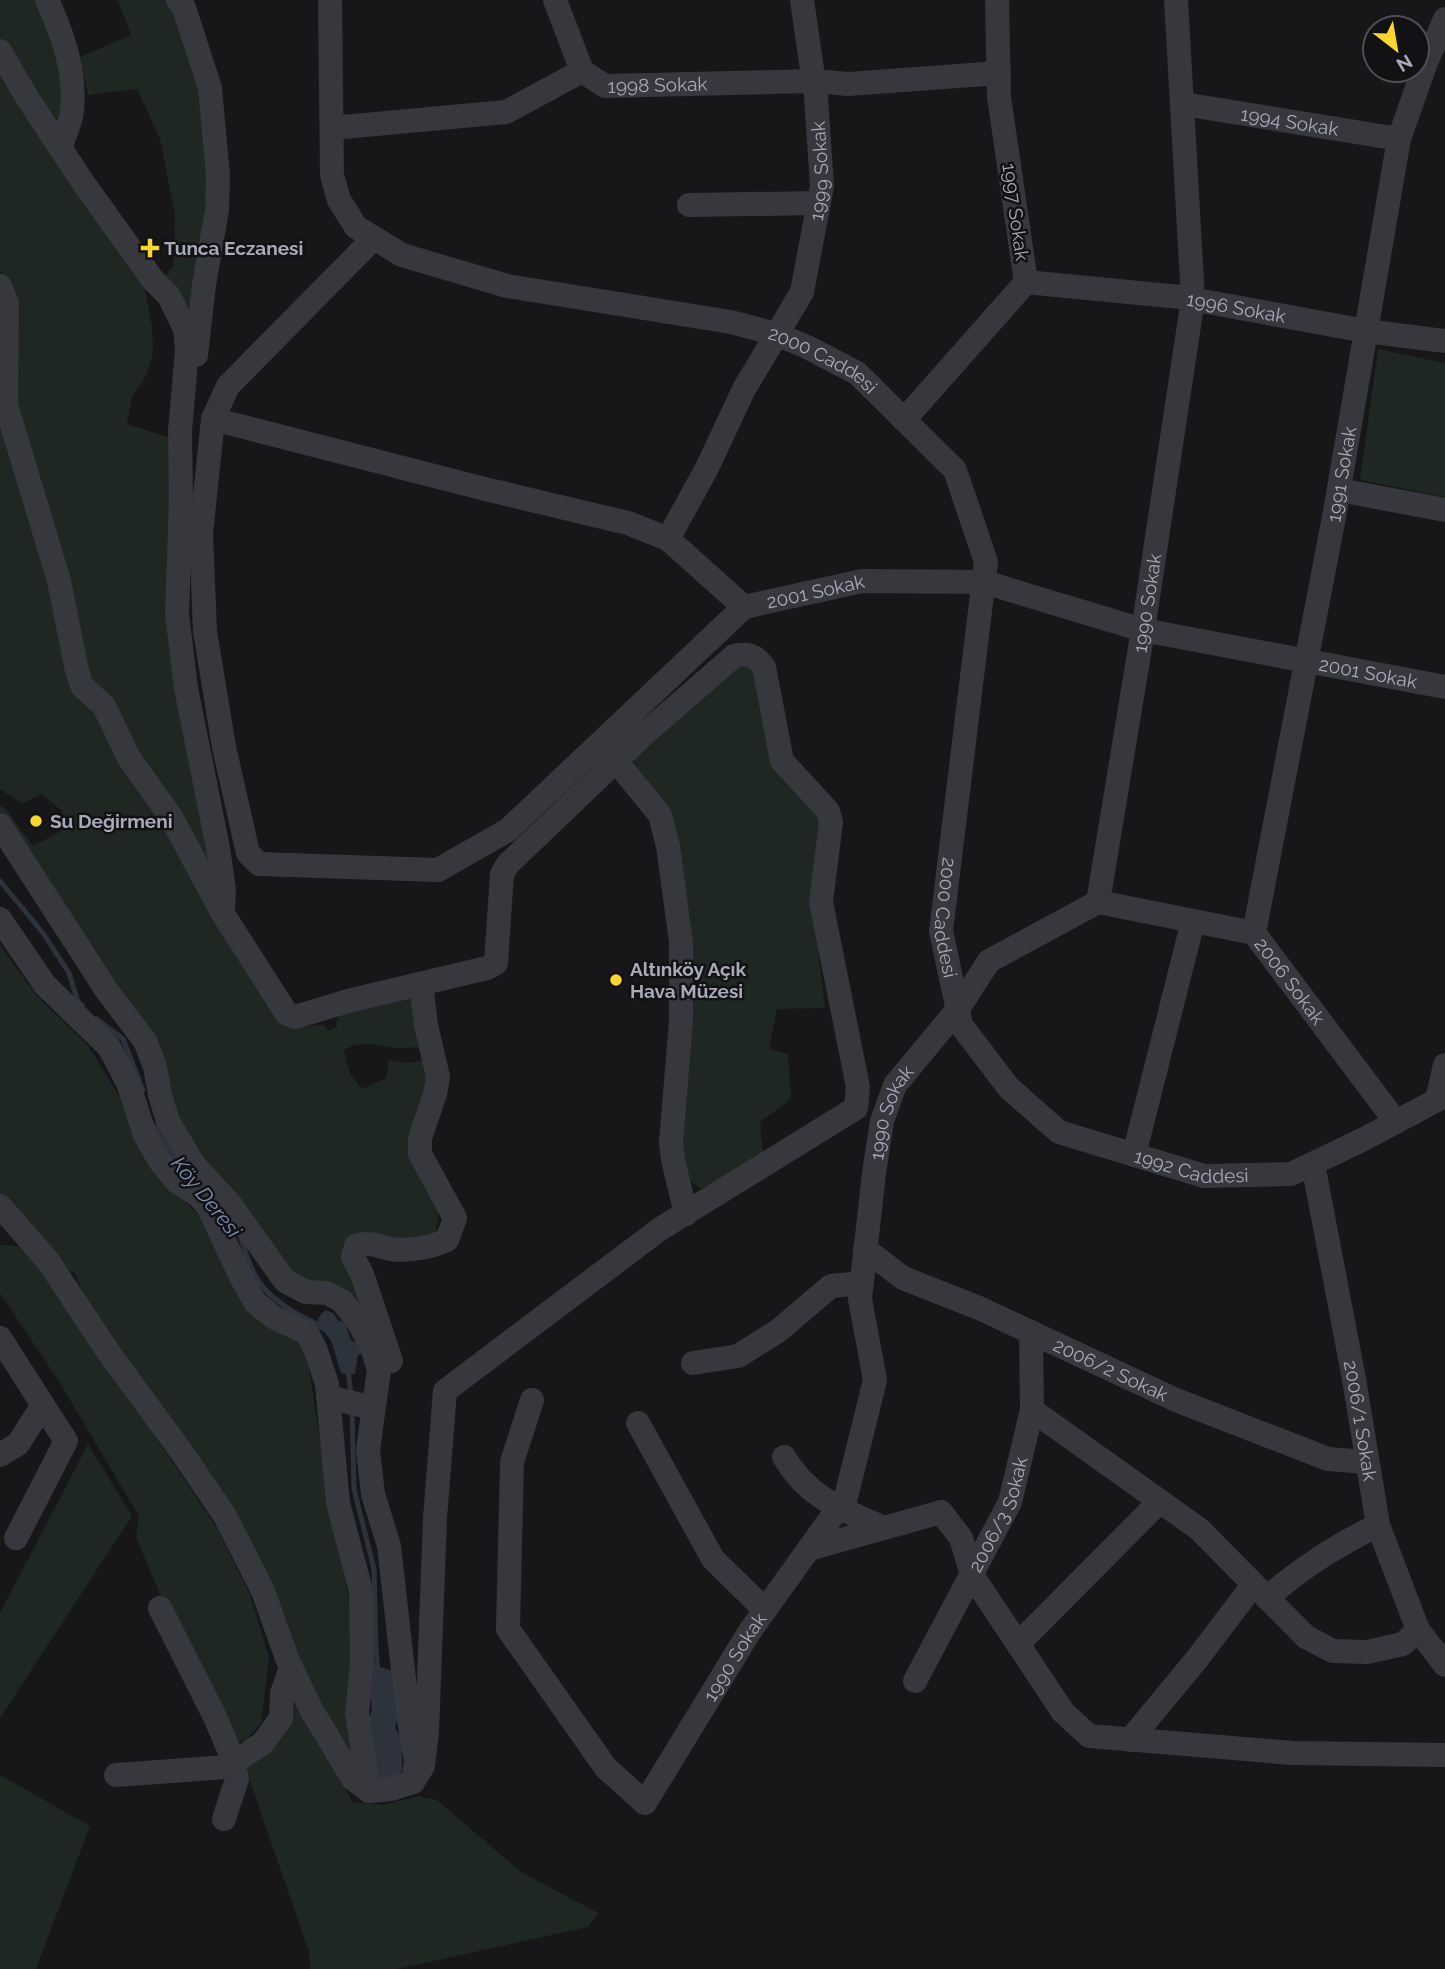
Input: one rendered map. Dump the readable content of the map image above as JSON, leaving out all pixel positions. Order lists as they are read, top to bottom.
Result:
{
  "streets": {
    "street": [
      "1998 Sokak",
      "1994 Sokak",
      "1999 Sokak",
      "1997 Sokak",
      "1996 Sokak",
      "2000 Caddesi",
      "1991 Sokak",
      "2001 Sokak",
      "1990 Sokak",
      "2006 Sokak",
      "1992 Caddesi",
      "2006/2 Sokak",
      "2006/1 Sokak",
      "2006/3 Sokak"
    ]
  },
  "crossings": [
    ["1998 Sokak", "1999 Sokak"],
    ["1998 Sokak", "1997 Sokak"],
    ["1998 Sokak", "2000 Caddesi"],
    ["1994 Sokak", "1991 Sokak"],
    ["1994 Sokak", "1990 Sokak"],
    ["1999 Sokak", "2000 Caddesi"],
    ["1999 Sokak", "2001 Sokak"],
    ["1997 Sokak", "1996 Sokak"],
    ["1997 Sokak", "2000 Caddesi"],
    ["1996 Sokak", "1991 Sokak"],
    ["1996 Sokak", "1990 Sokak"],
    ["2000 Caddesi", "2001 Sokak"],
    ["2000 Caddesi", "1990 Sokak"],
    ["2000 Caddesi", "1992 Caddesi"],
    ["1991 Sokak", "2001 Sokak"],
    ["1991 Sokak", "2006 Sokak"],
    ["2001 Sokak", "1990 Sokak"],
    ["1990 Sokak", "2006 Sokak"],
    ["1990 Sokak", "1992 Caddesi"],
    ["1990 Sokak", "2006/2 Sokak"],
    ["2006 Sokak", "1992 Caddesi"],
    ["1992 Caddesi", "2006/1 Sokak"],
    ["2006/2 Sokak", "2006/1 Sokak"],
    ["2006/2 Sokak", "2006/3 Sokak"]
  ],
  "water": ["Köy Deresi"],
  "places": {
    "health": ["Tunca Eczanesi"],
    "other": ["Su Değirmeni", "Altınköy Açık Hava Müzesi"]
  },
  "north": "bottom right"
}
